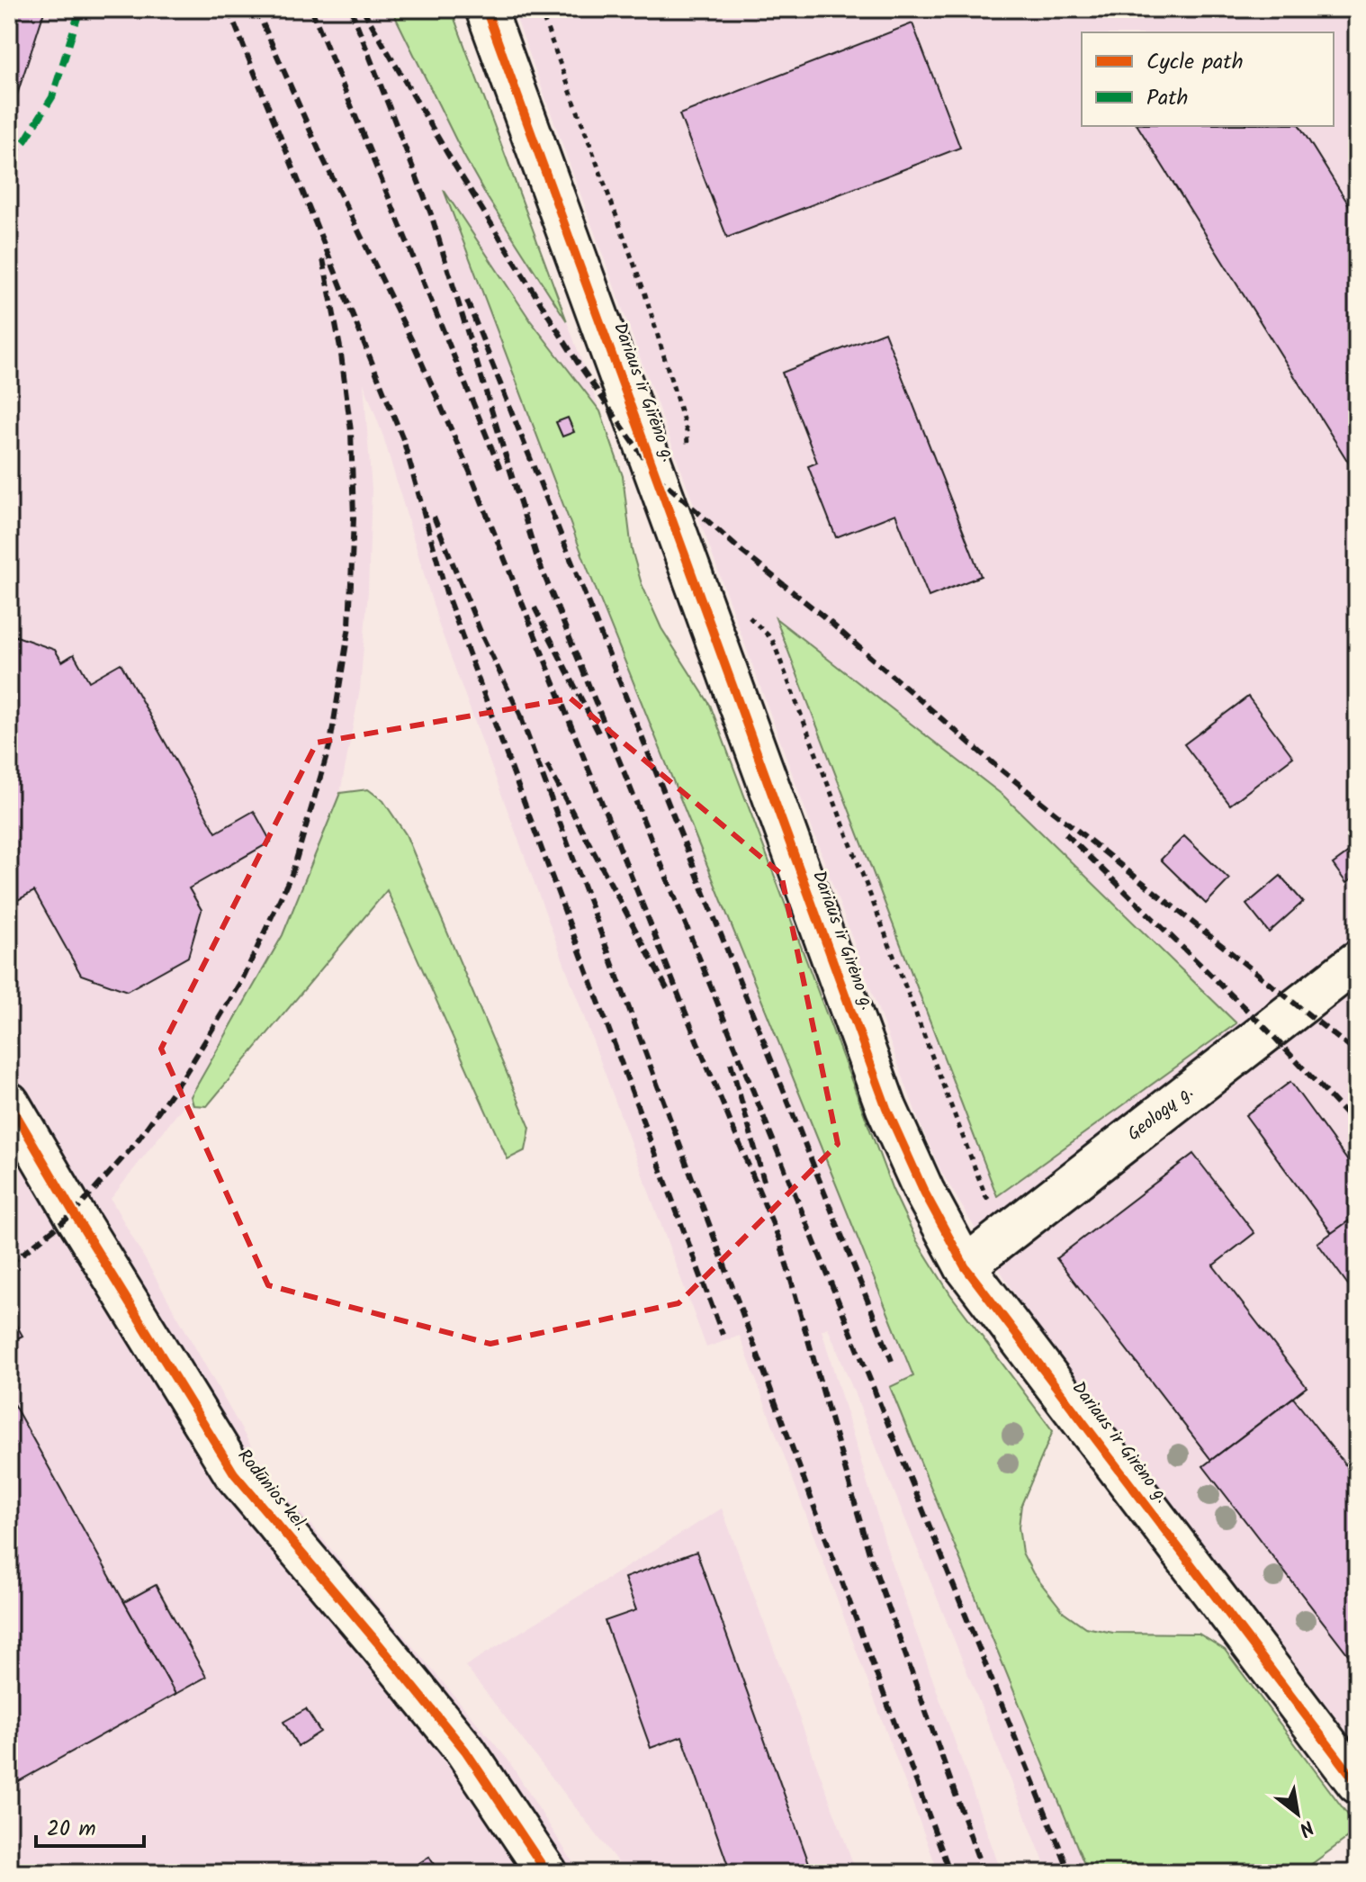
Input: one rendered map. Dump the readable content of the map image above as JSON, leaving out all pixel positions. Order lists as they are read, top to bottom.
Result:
{
  "streets": {
    "street": ["Dariaus ir Girėno g.", "Geologų g.", "Rodūnios kel."]
  },
  "crossings": [
    ["Dariaus ir Girėno g.", "Geologų g."]
  ],
  "legend": ["Cycle path", "Path"],
  "scale_bar": "20 m",
  "north": "bottom right"
}
